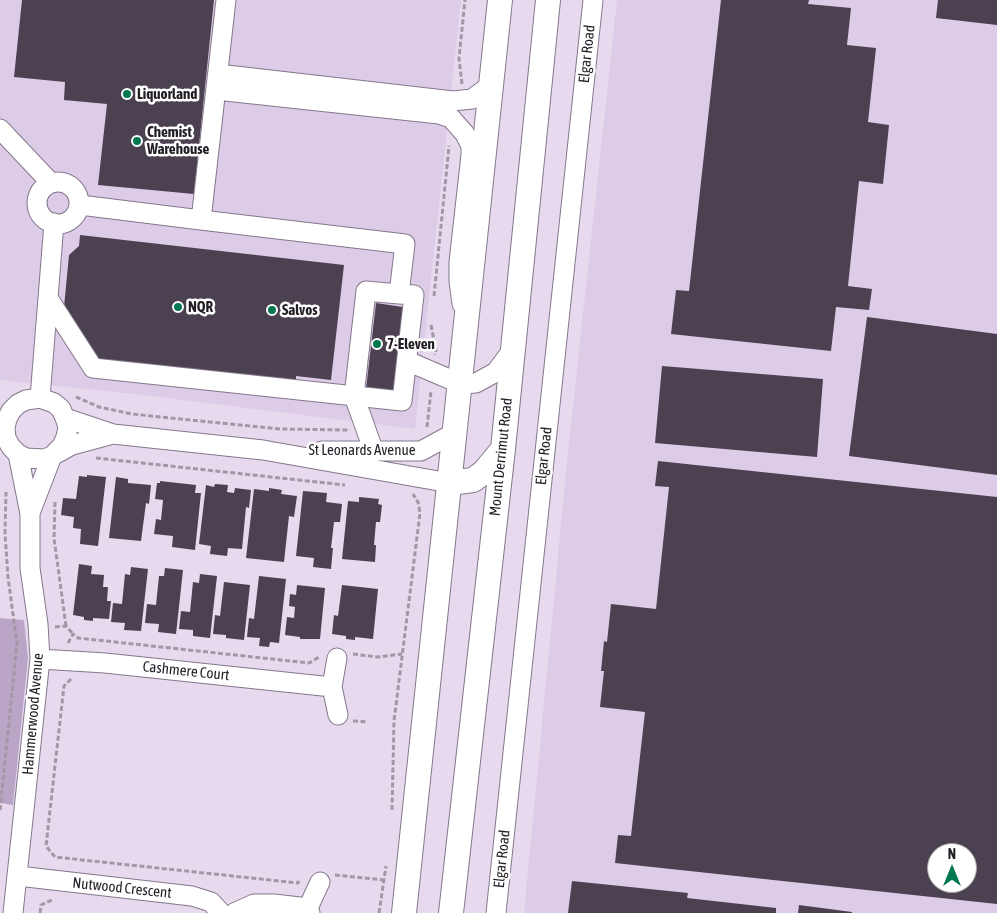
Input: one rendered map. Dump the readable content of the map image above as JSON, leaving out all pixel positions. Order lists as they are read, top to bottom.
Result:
{
  "streets": {
    "main road": ["Mount Derrimut Road"],
    "street": [
      "Elgar Road",
      "St Leonards Avenue",
      "Cashmere Court",
      "Hammerwood Avenue",
      "Nutwood Crescent"
    ]
  },
  "crossings": [
    ["St Leonards Avenue", "Hammerwood Avenue"],
    ["Cashmere Court", "Hammerwood Avenue"],
    ["Hammerwood Avenue", "Nutwood Crescent"]
  ],
  "places": [
    "Liquorland",
    "Chemist Warehouse",
    "NQR",
    "Salvos",
    "7-Eleven"
  ],
  "north": "top"
}
